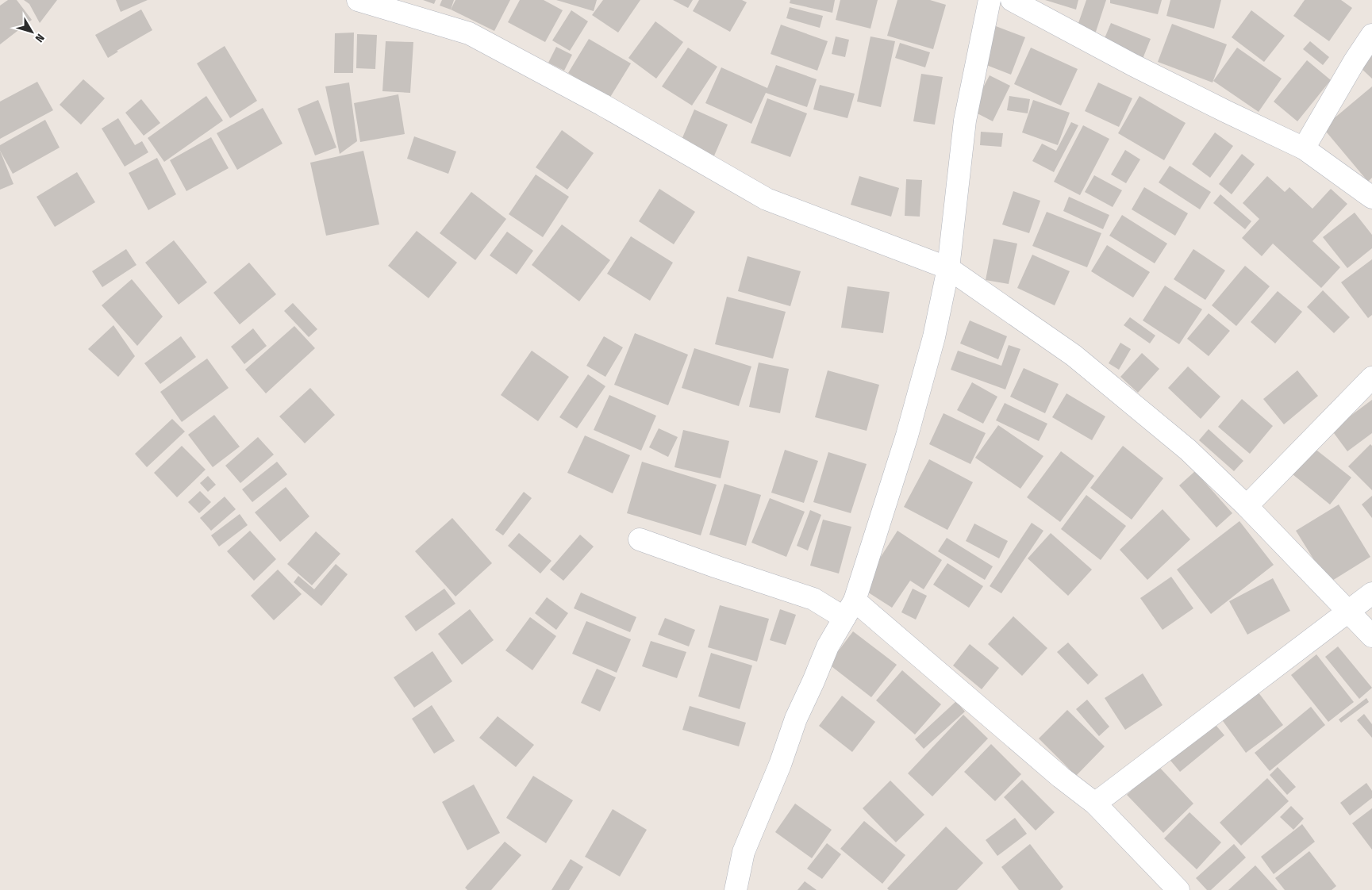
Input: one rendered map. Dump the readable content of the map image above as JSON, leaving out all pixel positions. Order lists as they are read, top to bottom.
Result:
{
  "north": "bottom right"
}
